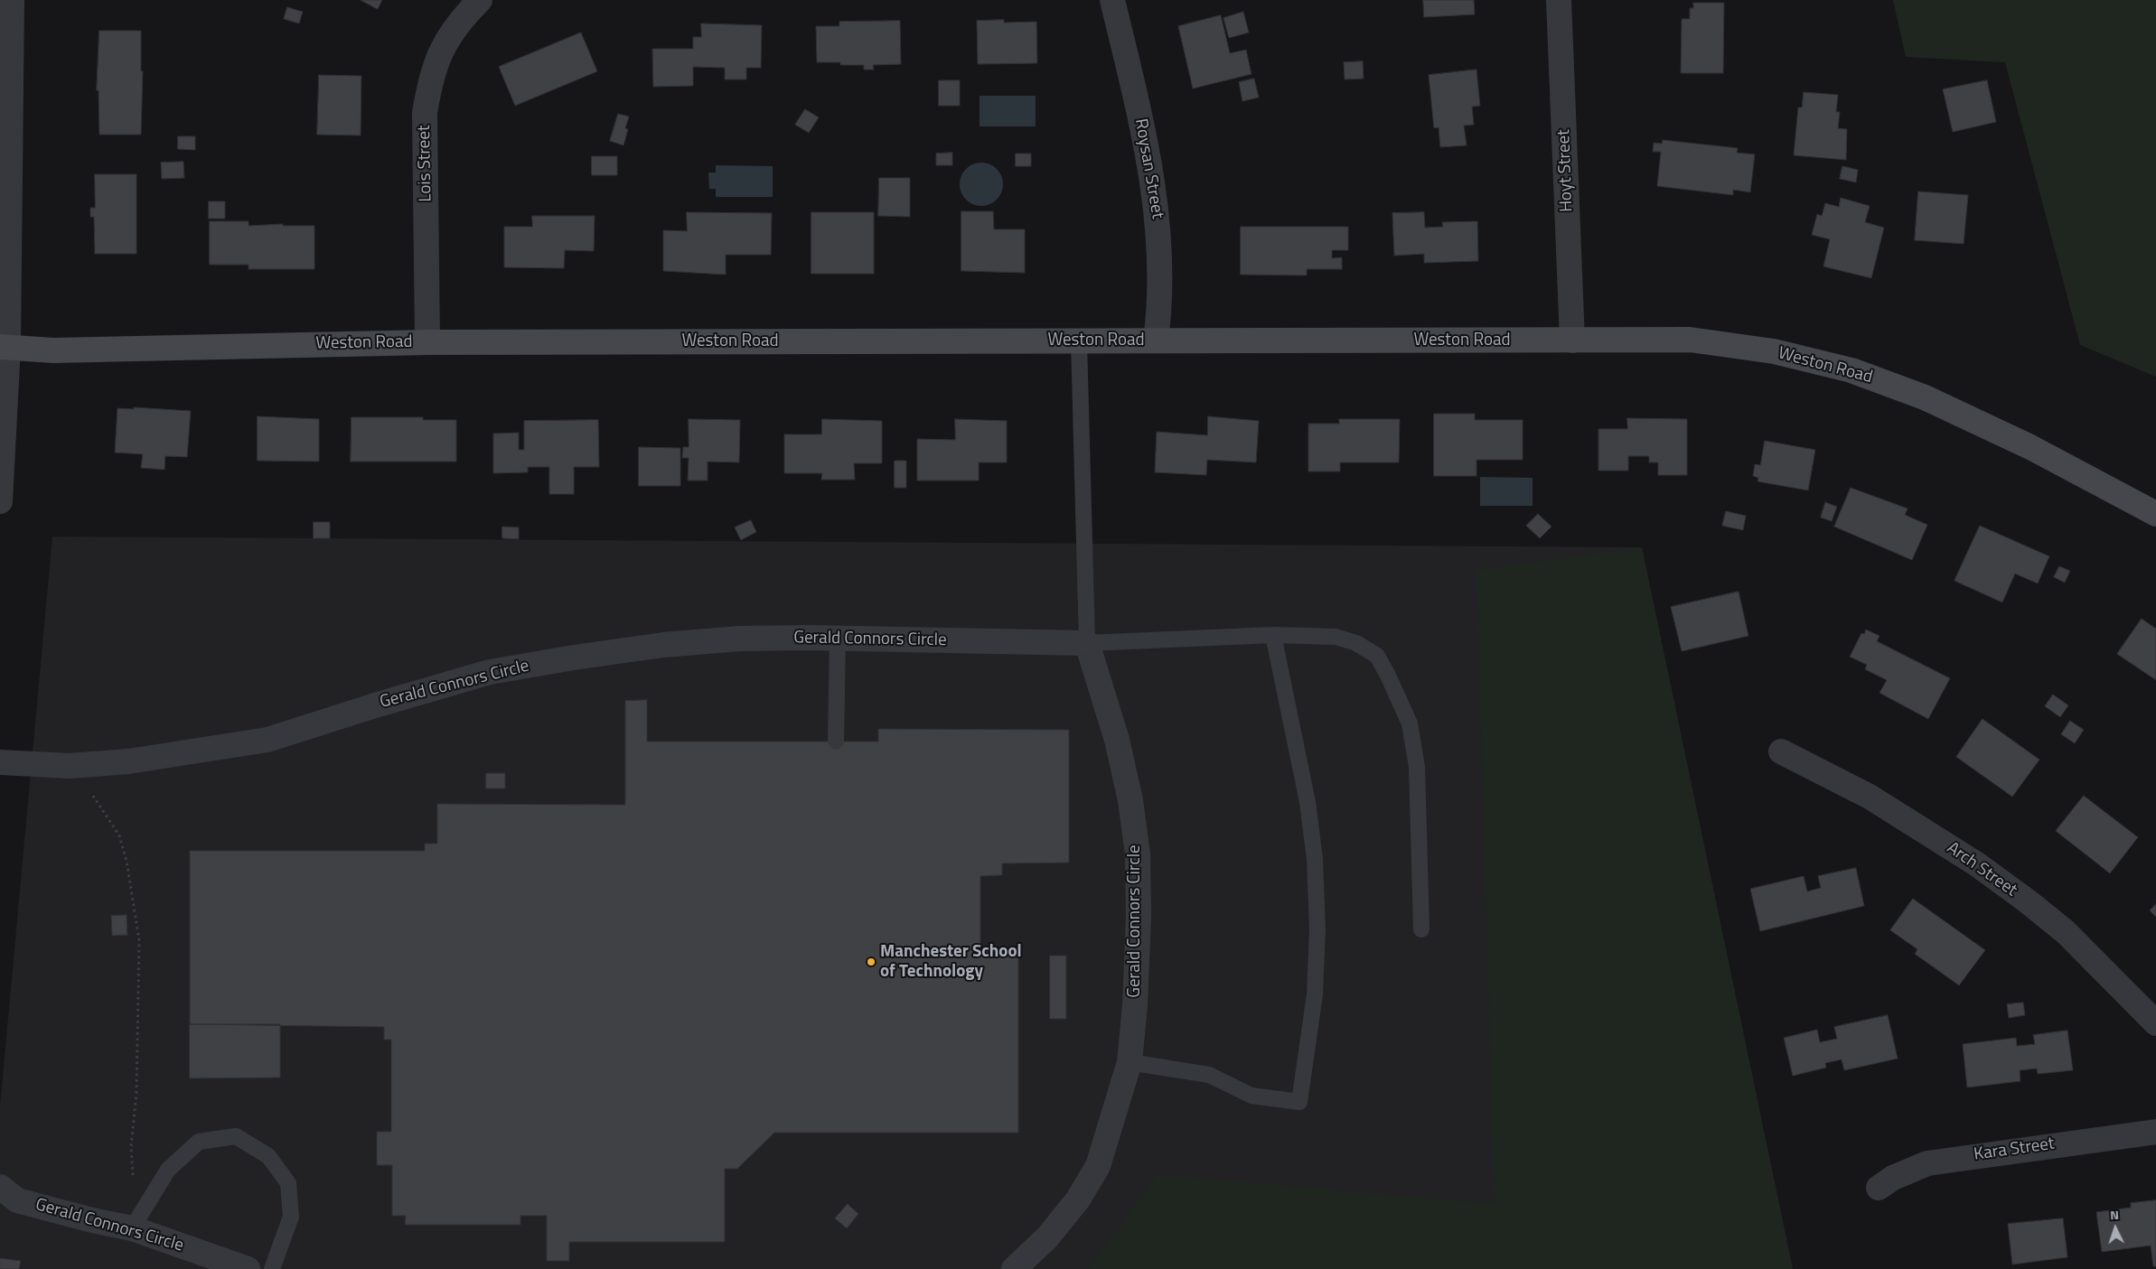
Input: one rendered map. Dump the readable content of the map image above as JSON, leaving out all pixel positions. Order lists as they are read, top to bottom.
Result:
{
  "streets": {
    "street": [
      "Lois Street",
      "Roysan Street",
      "Hoyt Street",
      "Weston Road",
      "Gerald Connors Circle",
      "Arch Street",
      "Kara Street"
    ]
  },
  "crossings": [
    ["Lois Street", "Weston Road"],
    ["Roysan Street", "Weston Road"],
    ["Hoyt Street", "Weston Road"]
  ],
  "places": ["Manchester School of Technology"],
  "north": "top"
}
